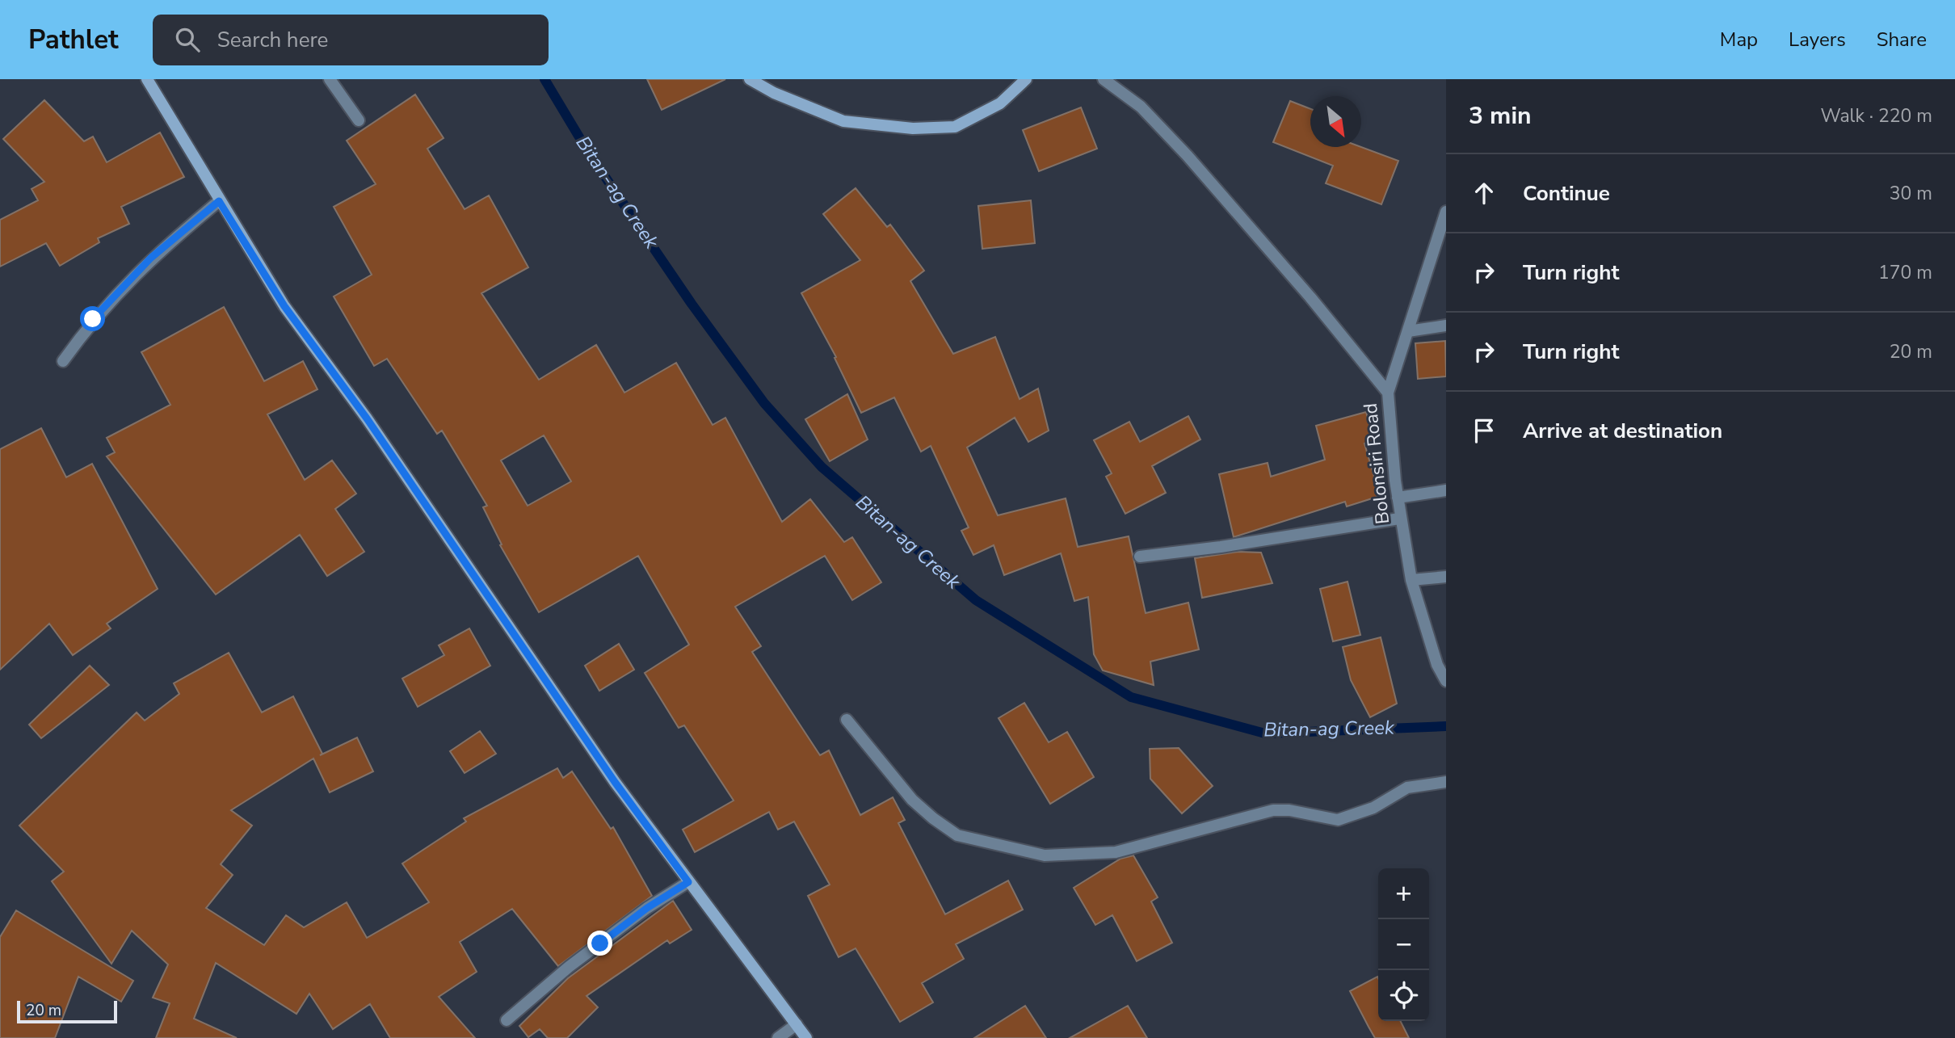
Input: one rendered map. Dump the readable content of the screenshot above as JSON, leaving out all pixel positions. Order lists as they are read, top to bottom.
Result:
{
  "streets": {
    "street": ["Bolonsiri Road"]
  },
  "water": ["Bitan-ag Creek"],
  "scale_bar": "20 m",
  "north": "bottom right",
  "page": {
    "header": "Pathlet",
    "search": "Search here",
    "nav": ["Map", "Layers", "Share"],
    "heading": ["3 min", "Walk · 220 m"],
    "list": [
      ["Continue", "30 m"],
      ["Turn right", "170 m"],
      ["Turn right", "20 m"],
      "Arrive at destination"
    ],
    "map_buttons": ["+", "−"],
    "scale": "20 m"
  }
}
